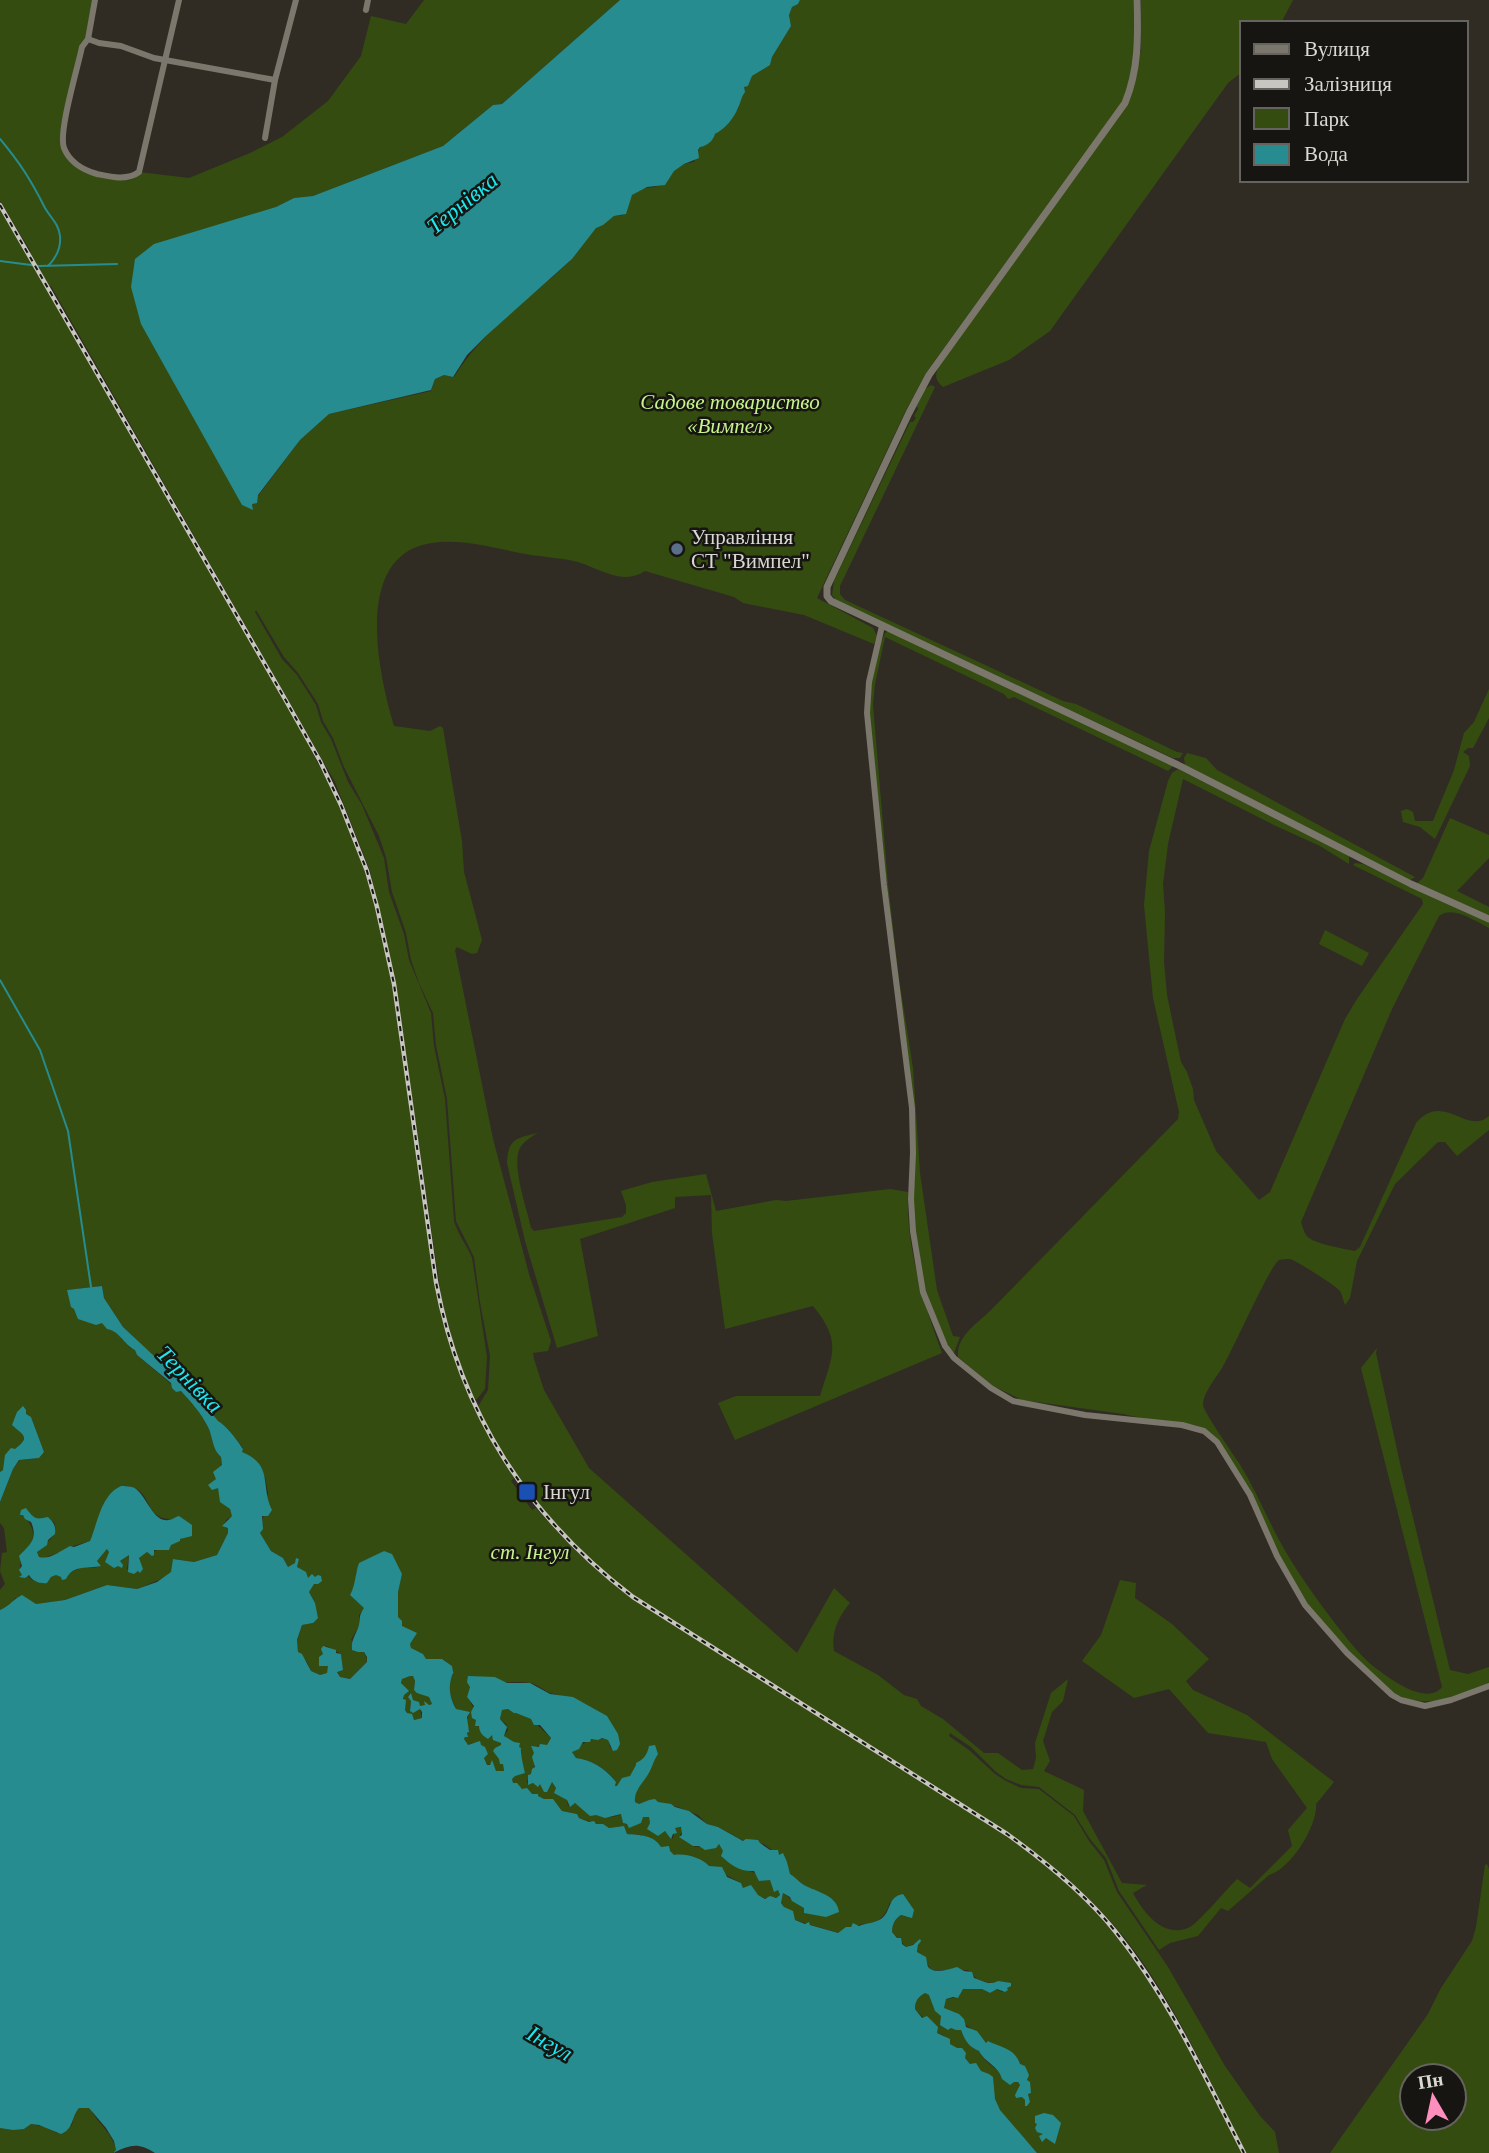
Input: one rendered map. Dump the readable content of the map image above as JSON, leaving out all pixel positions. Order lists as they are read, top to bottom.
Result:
{
  "water": ["Тернівка", "Інгул"],
  "parks": ["Садове товариство «Вимпел»", "ст. Інгул"],
  "places": {
    "other": ["Управління СТ \"Вимпел\""],
    "transit": ["Інгул"]
  },
  "legend": [
    "Вулиця",
    "Залізниця",
    "Парк",
    "Вода"
  ],
  "north": "top"
}
